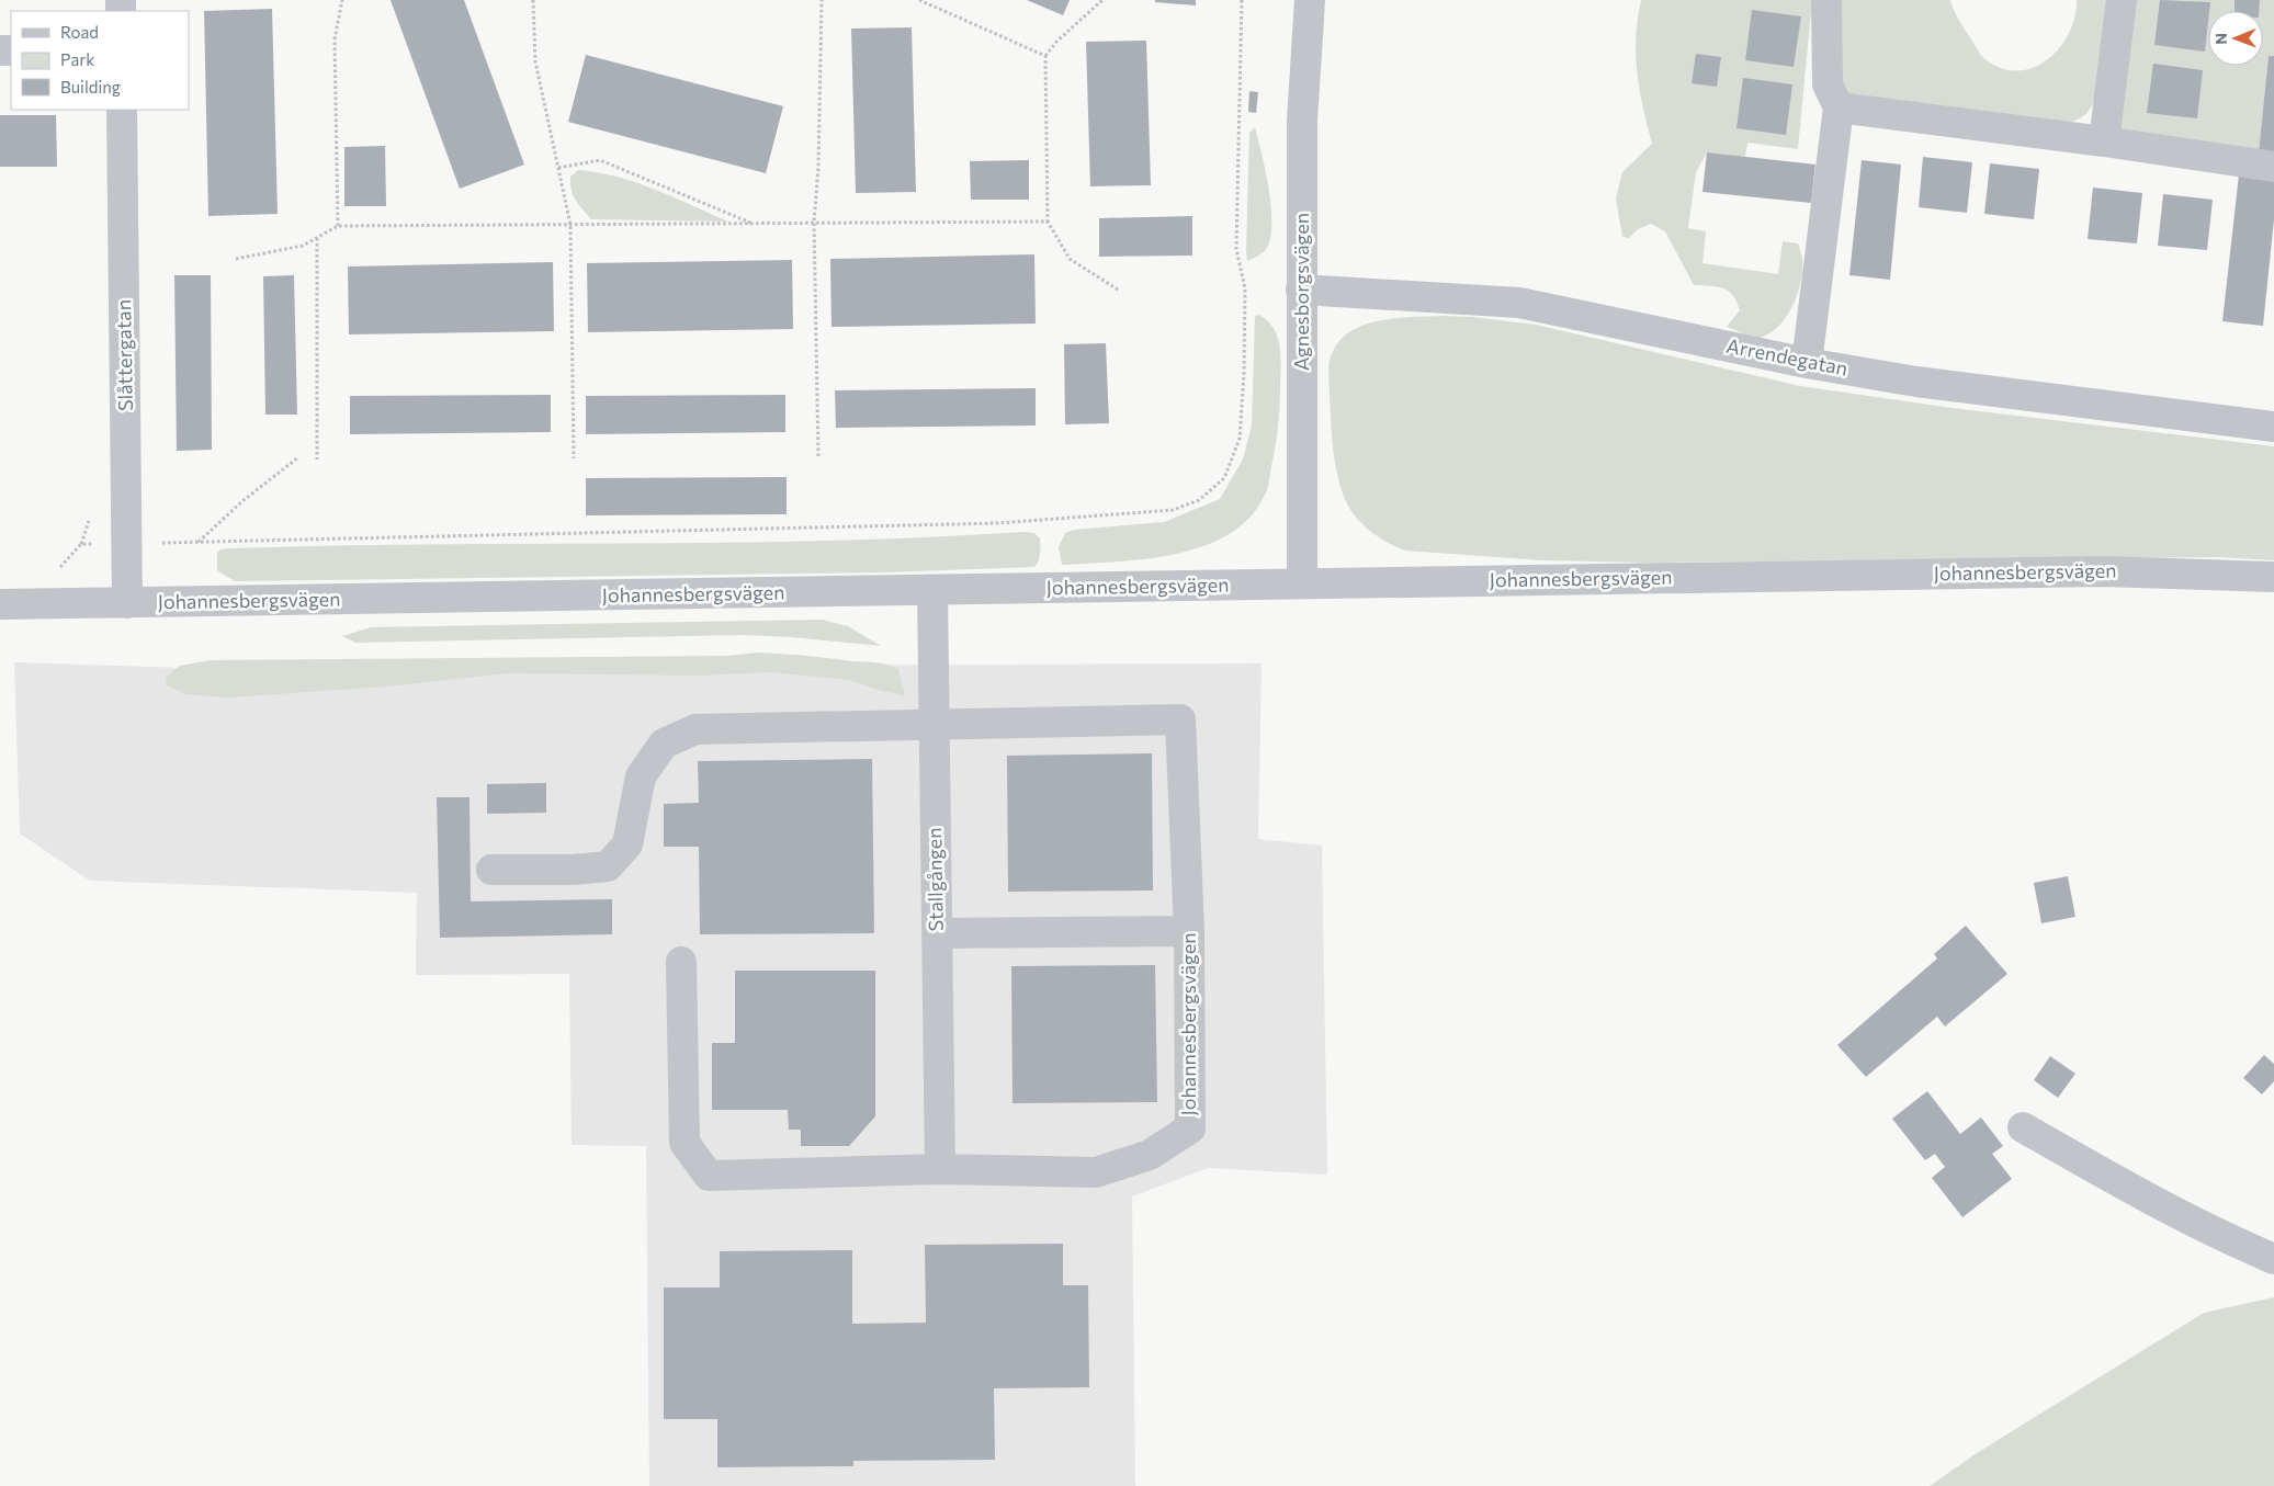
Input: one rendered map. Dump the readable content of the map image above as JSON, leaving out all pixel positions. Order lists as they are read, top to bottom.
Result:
{
  "streets": {
    "street": [
      "Agnesborgsvägen",
      "Slåttergatan",
      "Arrendegatan",
      "Johannesbergsvägen",
      "Stallgången"
    ]
  },
  "crossings": [
    ["Agnesborgsvägen", "Arrendegatan"],
    ["Agnesborgsvägen", "Johannesbergsvägen"],
    ["Slåttergatan", "Johannesbergsvägen"],
    ["Johannesbergsvägen", "Stallgången"]
  ],
  "legend": ["Road", "Park", "Building"],
  "north": "left"
}
